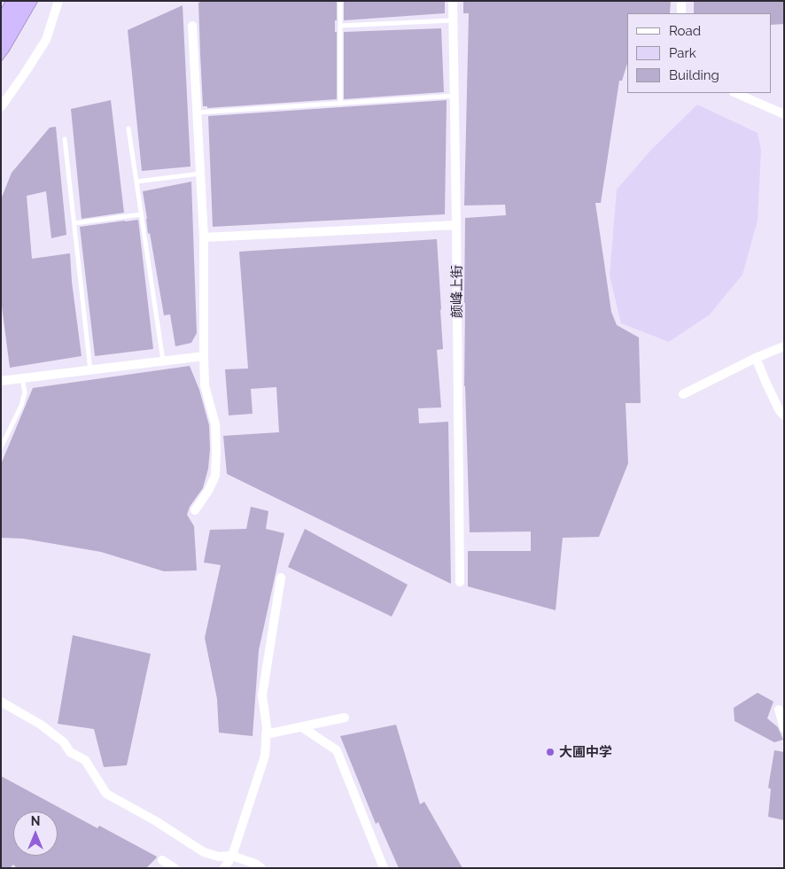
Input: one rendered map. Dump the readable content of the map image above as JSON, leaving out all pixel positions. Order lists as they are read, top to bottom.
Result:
{
  "streets": {
    "street": ["颜峰上街"]
  },
  "places": ["大圃中学"],
  "legend": ["Road", "Park", "Building"],
  "north": "top"
}
